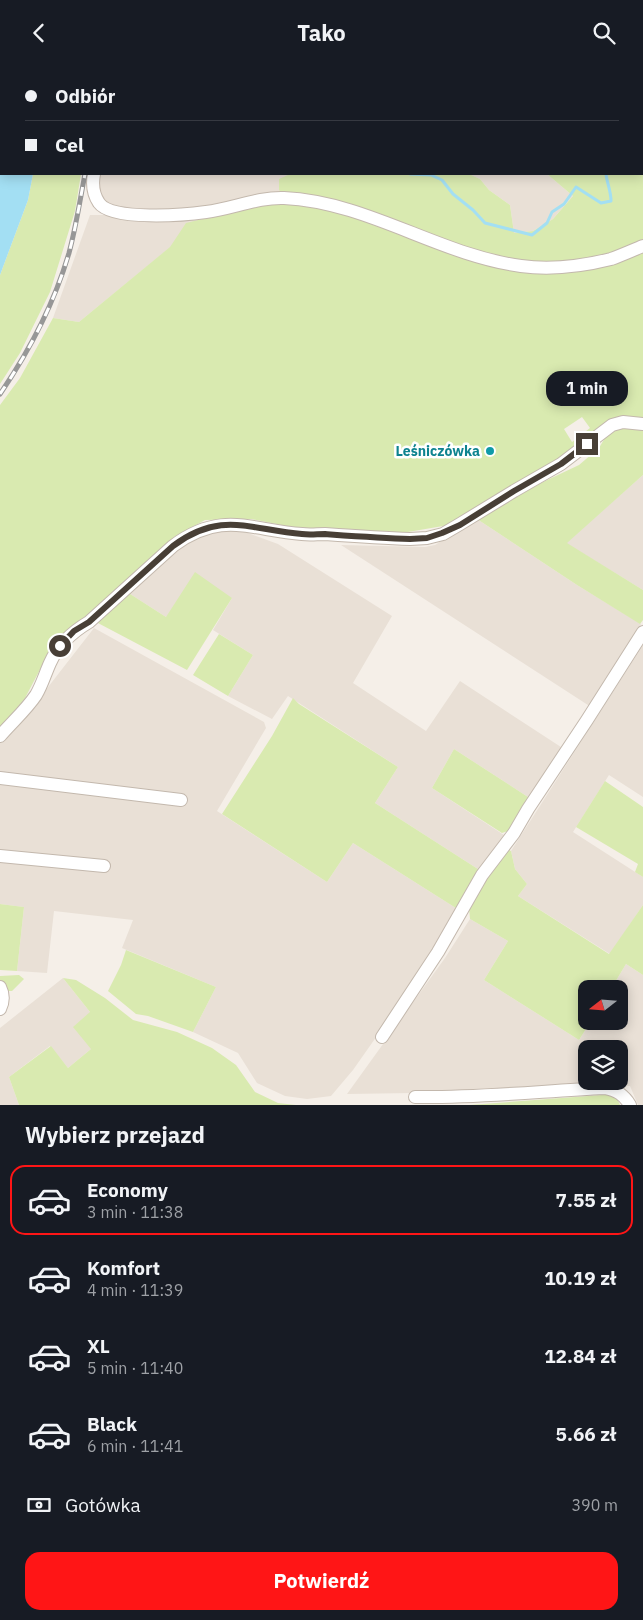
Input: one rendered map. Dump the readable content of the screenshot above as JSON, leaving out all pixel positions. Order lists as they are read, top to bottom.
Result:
{
  "places": ["Leśniczówka"],
  "north": "left",
  "page": {
    "header": "Tako",
    "banner": ["Odbiór", "Cel"],
    "bubble": "1 min",
    "heading": "Wybierz przejazd",
    "list": [
      {
        "name": "Economy",
        "note": "3 min · 11:38",
        "value": "7.55 zł"
      },
      {
        "name": "Komfort",
        "note": "4 min · 11:39",
        "value": "10.19 zł"
      },
      {
        "name": "XL",
        "note": "5 min · 11:40",
        "value": "12.84 zł"
      },
      {
        "name": "Black",
        "note": "6 min · 11:41",
        "value": "5.66 zł"
      }
    ],
    "pay": ["Gotówka", "390 m"],
    "buttons": "Potwierdź"
  }
}
